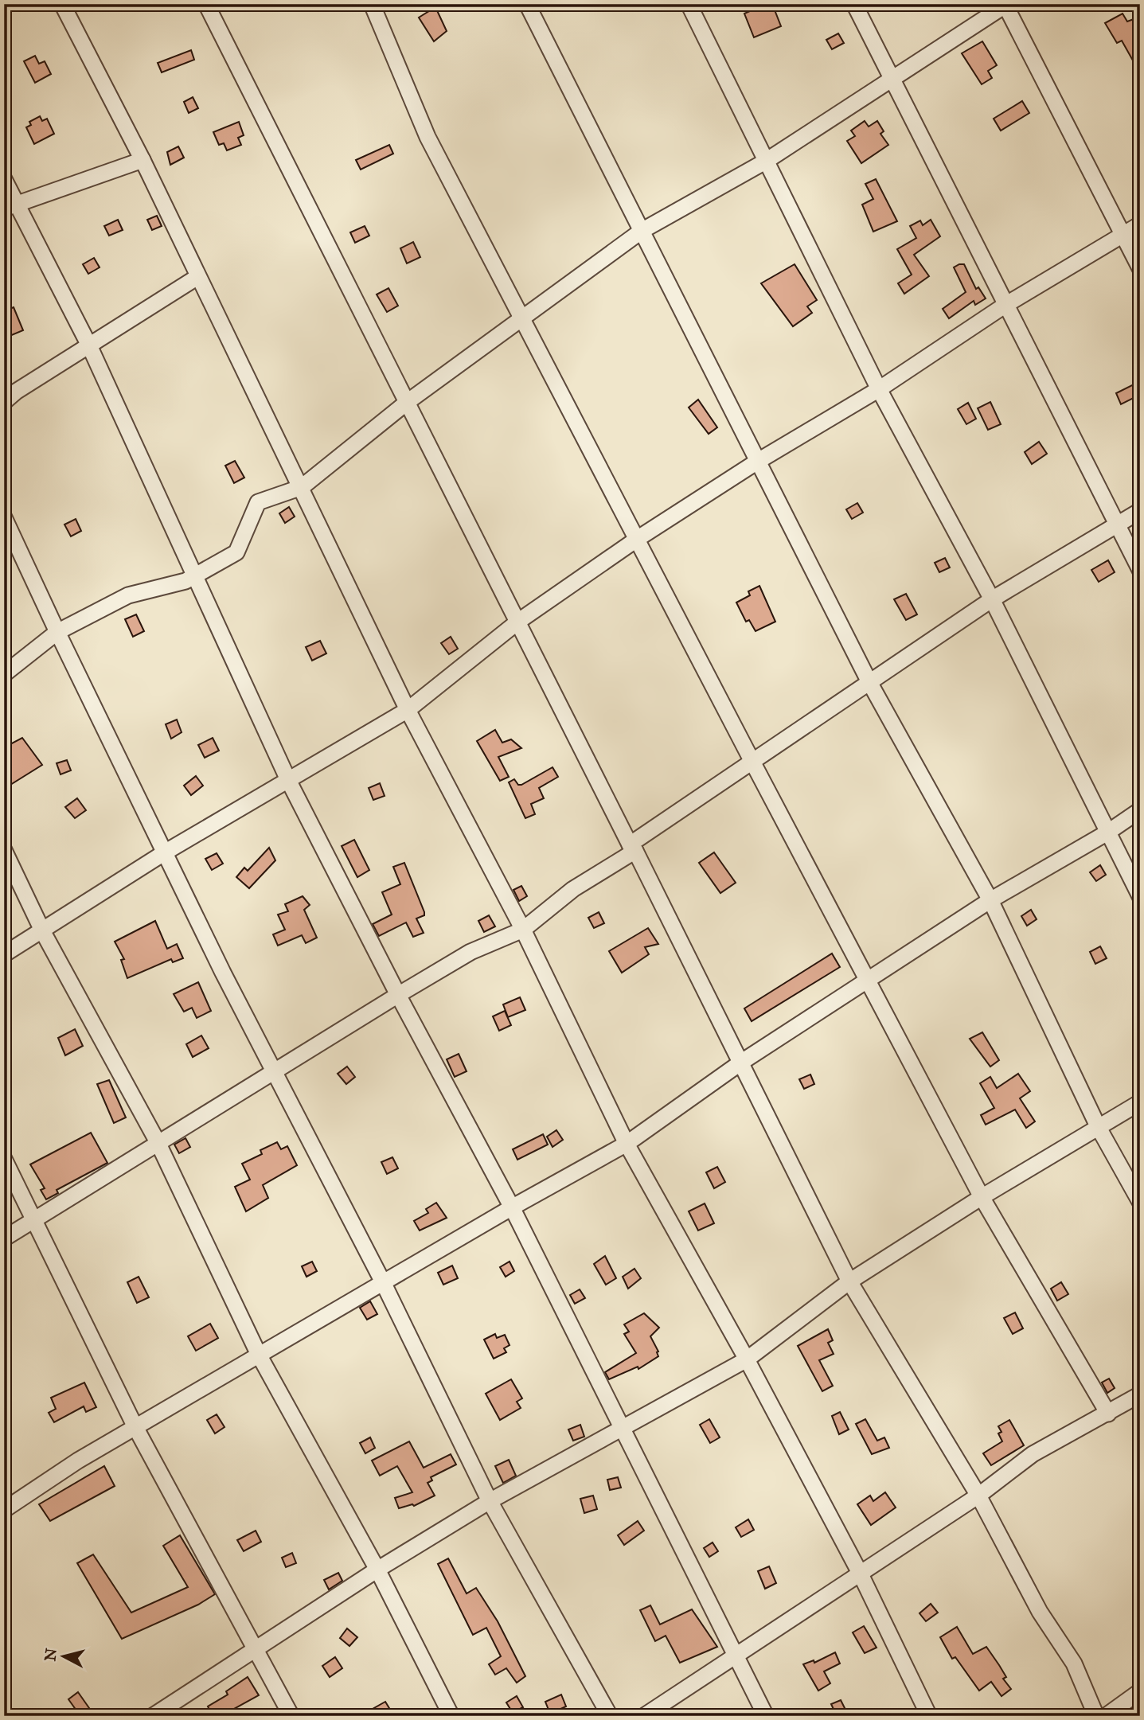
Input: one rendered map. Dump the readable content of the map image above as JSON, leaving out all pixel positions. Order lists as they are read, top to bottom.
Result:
{
  "north": "left"
}
